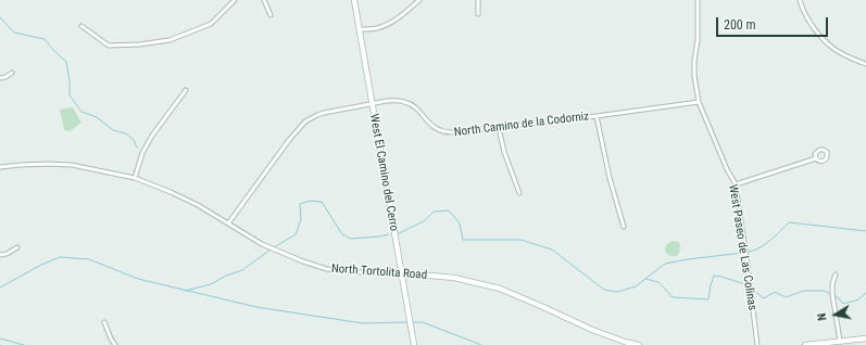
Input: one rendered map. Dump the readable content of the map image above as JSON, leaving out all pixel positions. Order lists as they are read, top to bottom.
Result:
{
  "streets": {
    "street": [
      "North Camino de la Codorniz",
      "West El Camino del Cerro",
      "West Paseo de Las Colinas",
      "North Tortolita Road"
    ]
  },
  "crossings": [
    ["North Camino de la Codorniz", "West El Camino del Cerro"],
    ["North Camino de la Codorniz", "West Paseo de Las Colinas"],
    ["North Camino de la Codorniz", "North Tortolita Road"],
    ["West El Camino del Cerro", "North Tortolita Road"]
  ],
  "scale_bar": "200 m",
  "north": "left"
}
